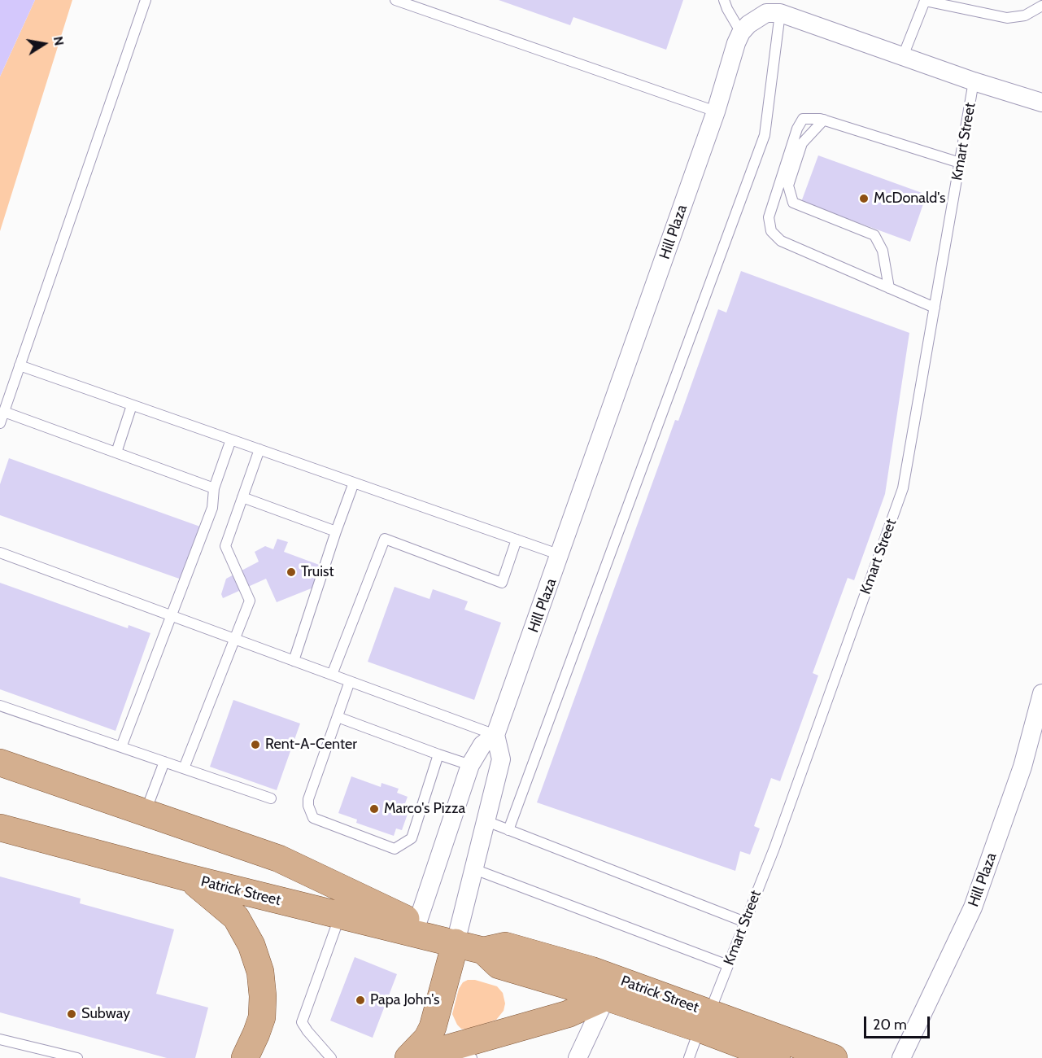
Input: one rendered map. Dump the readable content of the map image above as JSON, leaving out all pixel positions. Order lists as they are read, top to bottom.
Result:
{
  "streets": {
    "main road": ["Patrick Street"],
    "street": ["Hill Plaza"],
    "lane": ["Kmart Street"]
  },
  "crossings": [
    ["Kmart Street", "Patrick Street"],
    ["Hill Plaza", "Patrick Street"]
  ],
  "places": [
    "McDonald's",
    "Truist",
    "Rent-A-Center",
    "Marco's Pizza",
    "Papa John's",
    "Subway"
  ],
  "scale_bar": "20 m",
  "north": "right"
}
